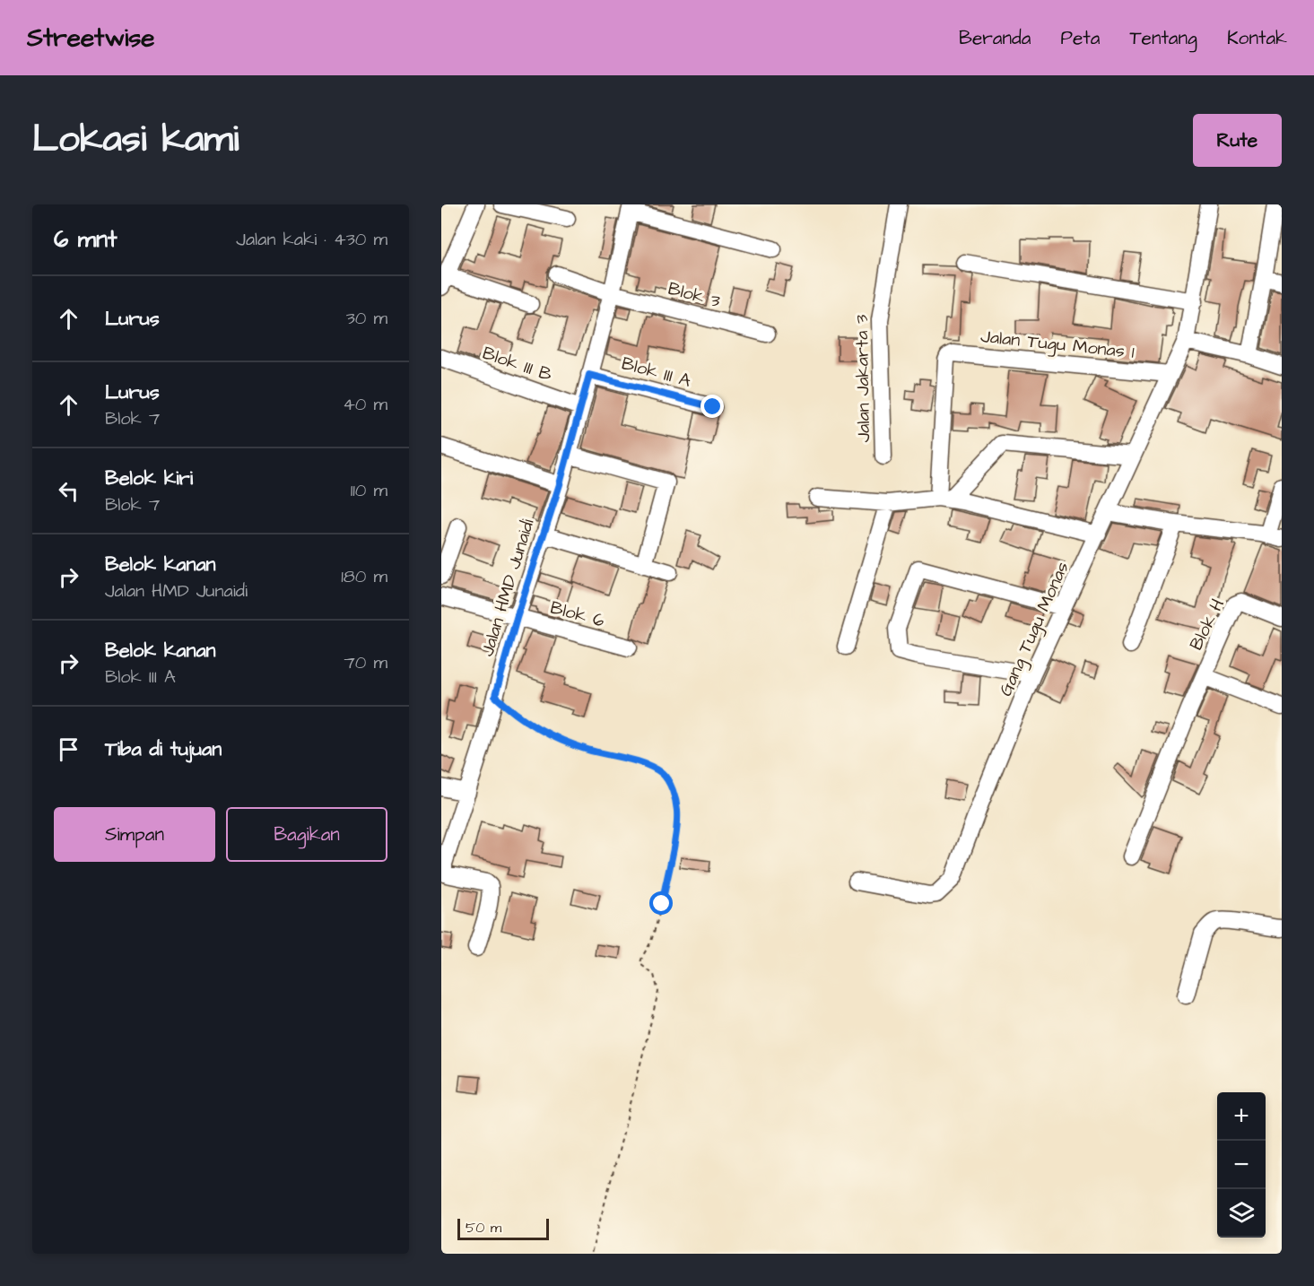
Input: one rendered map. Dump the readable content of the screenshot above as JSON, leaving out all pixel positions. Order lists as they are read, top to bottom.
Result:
{
  "streets": {
    "street": [
      "Blok 3",
      "Jalan Tugu Monas 1",
      "Blok III B",
      "Blok III A",
      "Jalan Jakarta 3",
      "Jalan HMD Junaidi",
      "Blok 6",
      "Blok H",
      "Gang Tugu Monas"
    ]
  },
  "crossings": [
    ["Blok 3", "Jalan HMD Junaidi"],
    ["Jalan Tugu Monas 1", "Gang Tugu Monas"],
    ["Blok III B", "Jalan HMD Junaidi"],
    ["Blok III A", "Jalan HMD Junaidi"],
    ["Jalan HMD Junaidi", "Blok 6"]
  ],
  "scale_bar": "50 m",
  "page": {
    "header": "Streetwise",
    "nav": [
      "Beranda",
      "Peta",
      "Tentang",
      "Kontak"
    ],
    "title": "Lokasi kami",
    "buttons": [
      "Rute",
      ["Simpan", "Bagikan"]
    ],
    "heading": ["6 mnt", "Jalan kaki · 430 m"],
    "list": [
      ["Lurus", "30 m"],
      ["Lurus", "Blok 7", "40 m"],
      ["Belok kiri", "Blok 7", "110 m"],
      ["Belok kanan", "Jalan HMD Junaidi", "180 m"],
      ["Belok kanan", "Blok III A", "70 m"],
      "Tiba di tujuan"
    ],
    "map_buttons": ["+", "−"],
    "scale": "50 m"
  }
}
